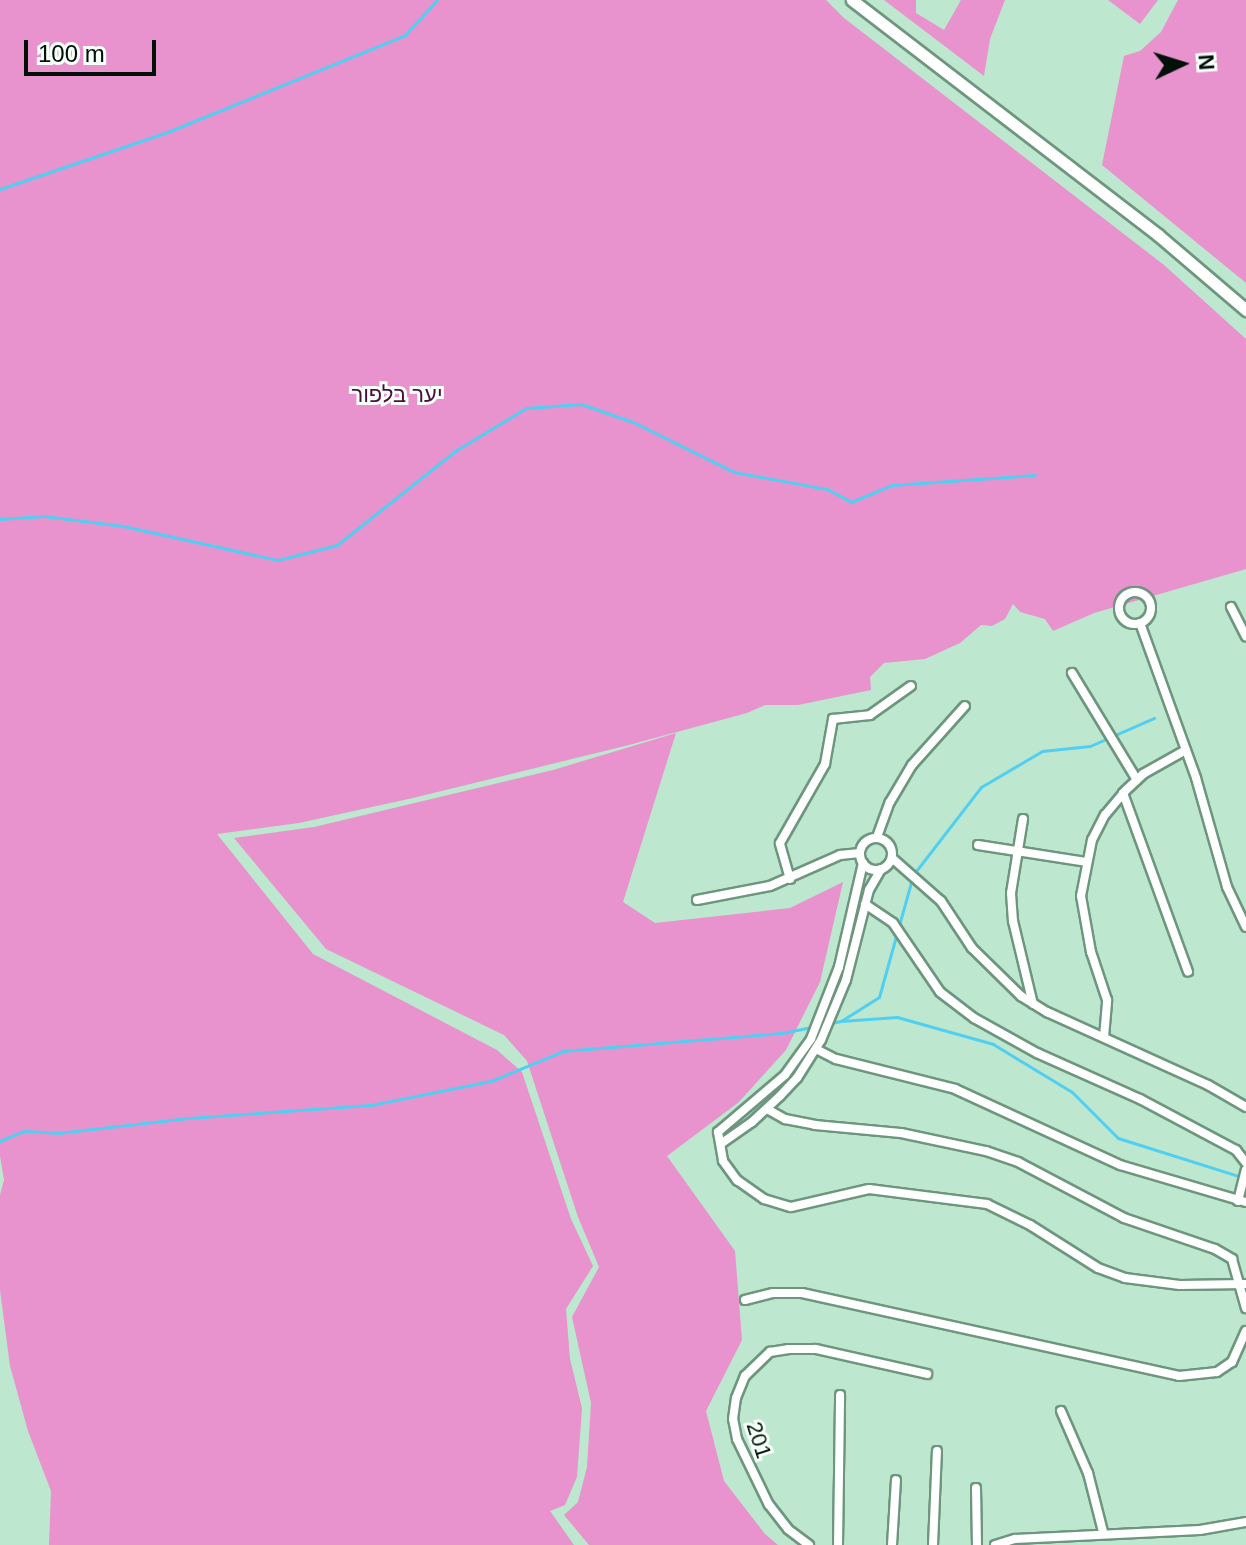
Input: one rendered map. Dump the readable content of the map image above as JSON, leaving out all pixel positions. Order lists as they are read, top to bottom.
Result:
{
  "streets": {
    "street": ["201"]
  },
  "parks": ["יער בלפור"],
  "scale_bar": "100 m",
  "north": "right"
}
